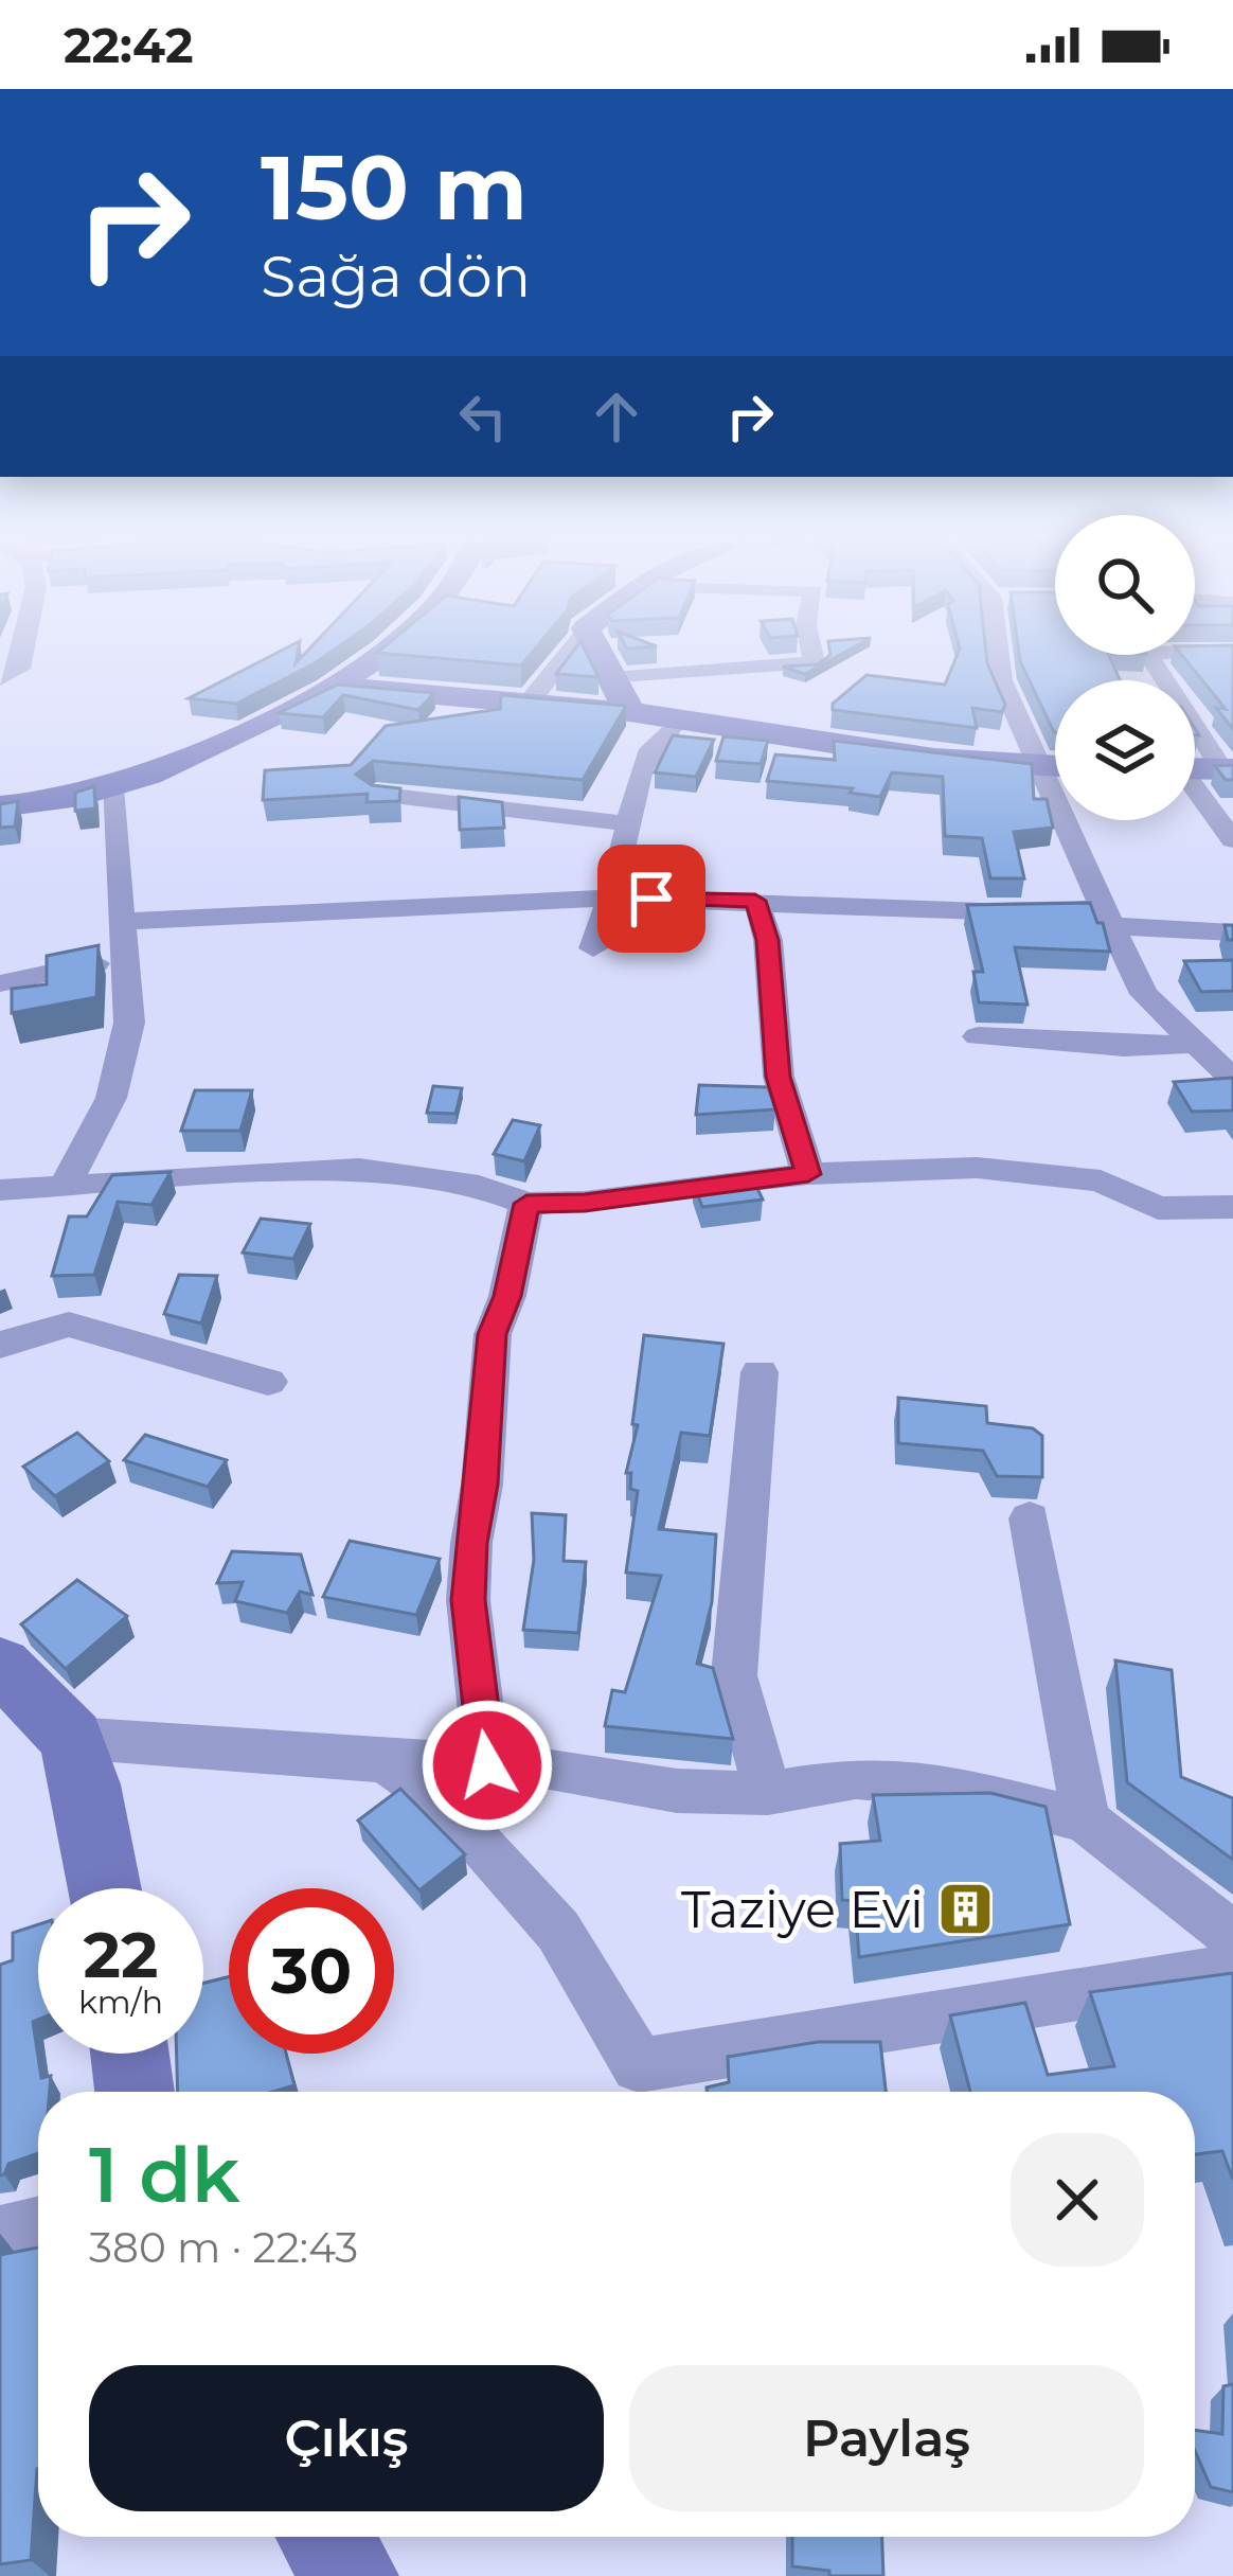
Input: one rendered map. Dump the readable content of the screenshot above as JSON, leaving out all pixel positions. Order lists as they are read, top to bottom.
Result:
{
  "places": {
    "building": ["Taziye Evi"]
  },
  "page": {
    "status": "22:42",
    "turn": ["150 m", "Sağa dön"],
    "speed": "22 km/h",
    "limit": "30",
    "heading": ["1 dk", "380 m · 22:43"],
    "buttons": ["Çıkış", "Paylaş"]
  }
}
